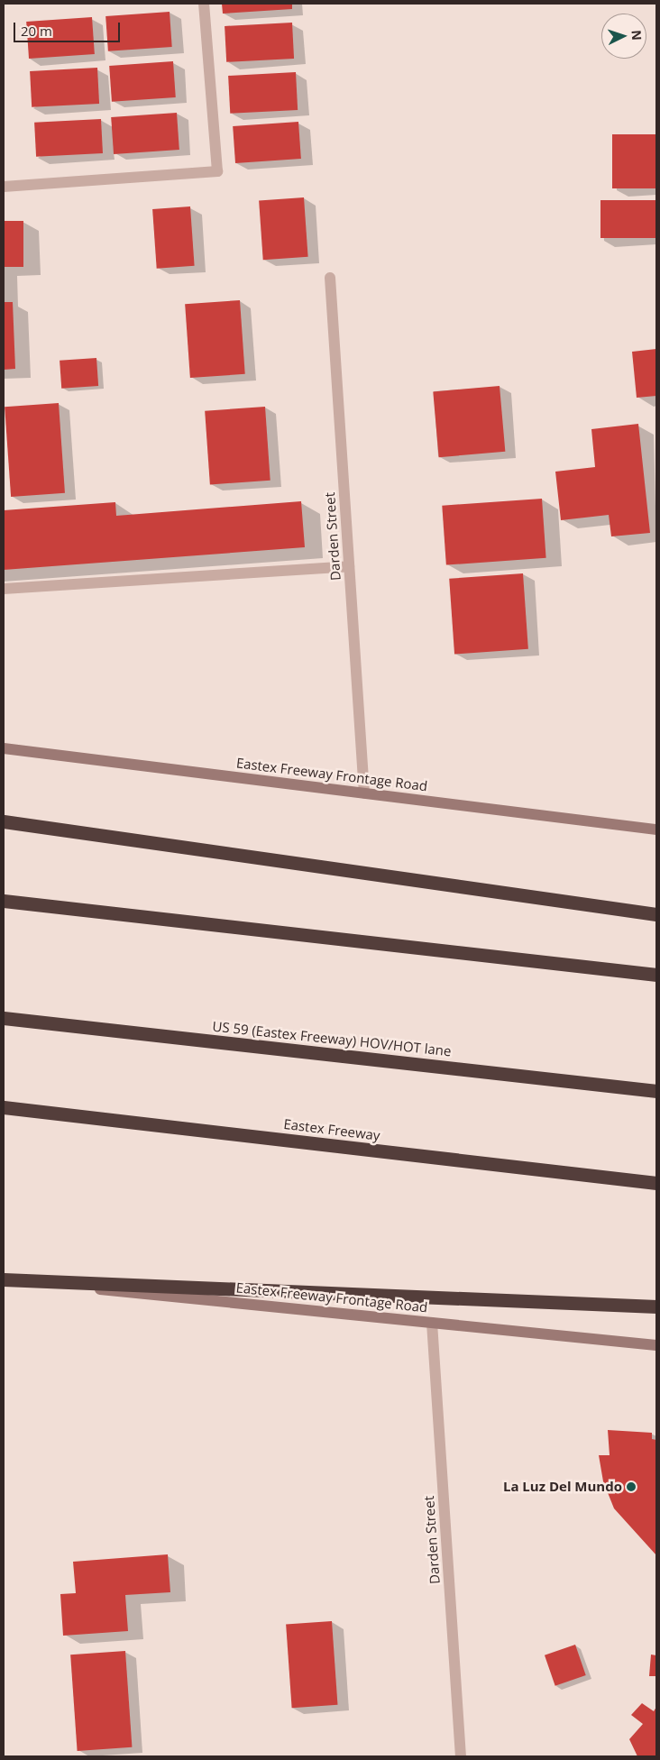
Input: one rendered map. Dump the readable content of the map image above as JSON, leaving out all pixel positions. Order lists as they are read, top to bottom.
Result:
{
  "streets": {
    "highway": ["US 59 (Eastex Freeway) HOV/HOT lane", "Eastex Freeway"],
    "main road": ["Eastex Freeway Frontage Road"],
    "street": ["Darden Street"]
  },
  "crossings": [
    ["Darden Street", "Eastex Freeway Frontage Road"]
  ],
  "places": ["La Luz Del Mundo"],
  "scale_bar": "20 m",
  "north": "right"
}
